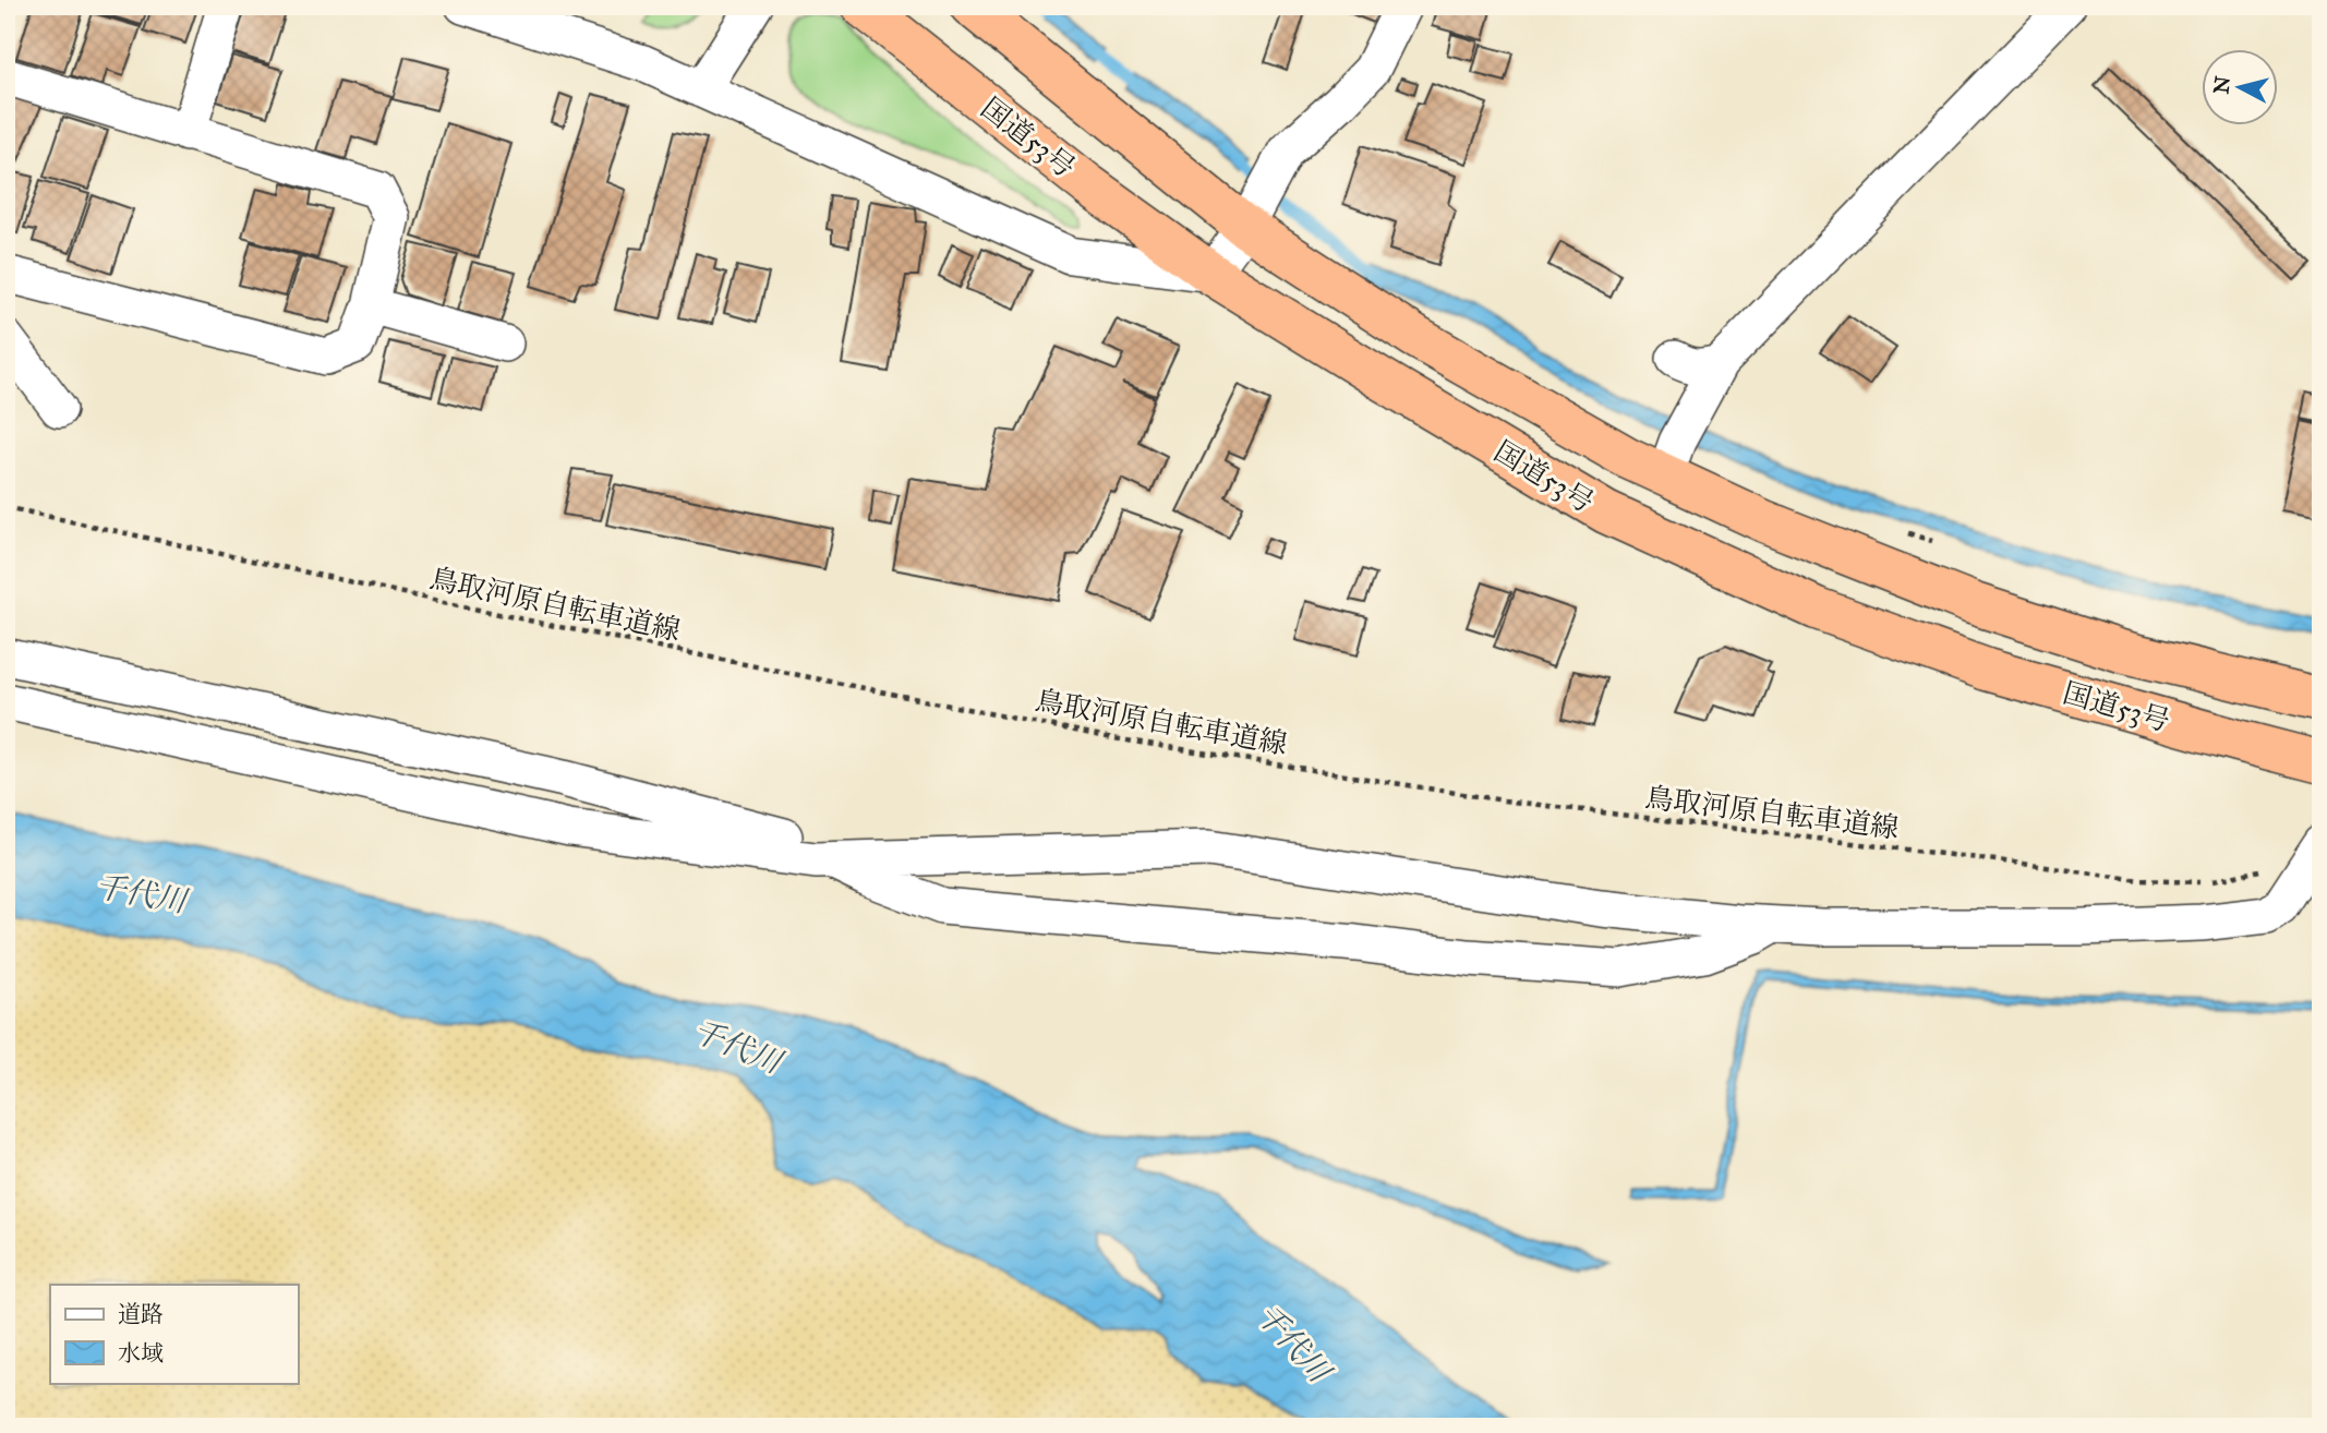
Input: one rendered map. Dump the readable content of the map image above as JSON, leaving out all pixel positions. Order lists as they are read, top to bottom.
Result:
{
  "streets": {
    "highway": ["国道53号"],
    "path": ["鳥取河原自転車道線"]
  },
  "water": ["千代川"],
  "legend": ["道路", "水域"],
  "north": "left"
}
